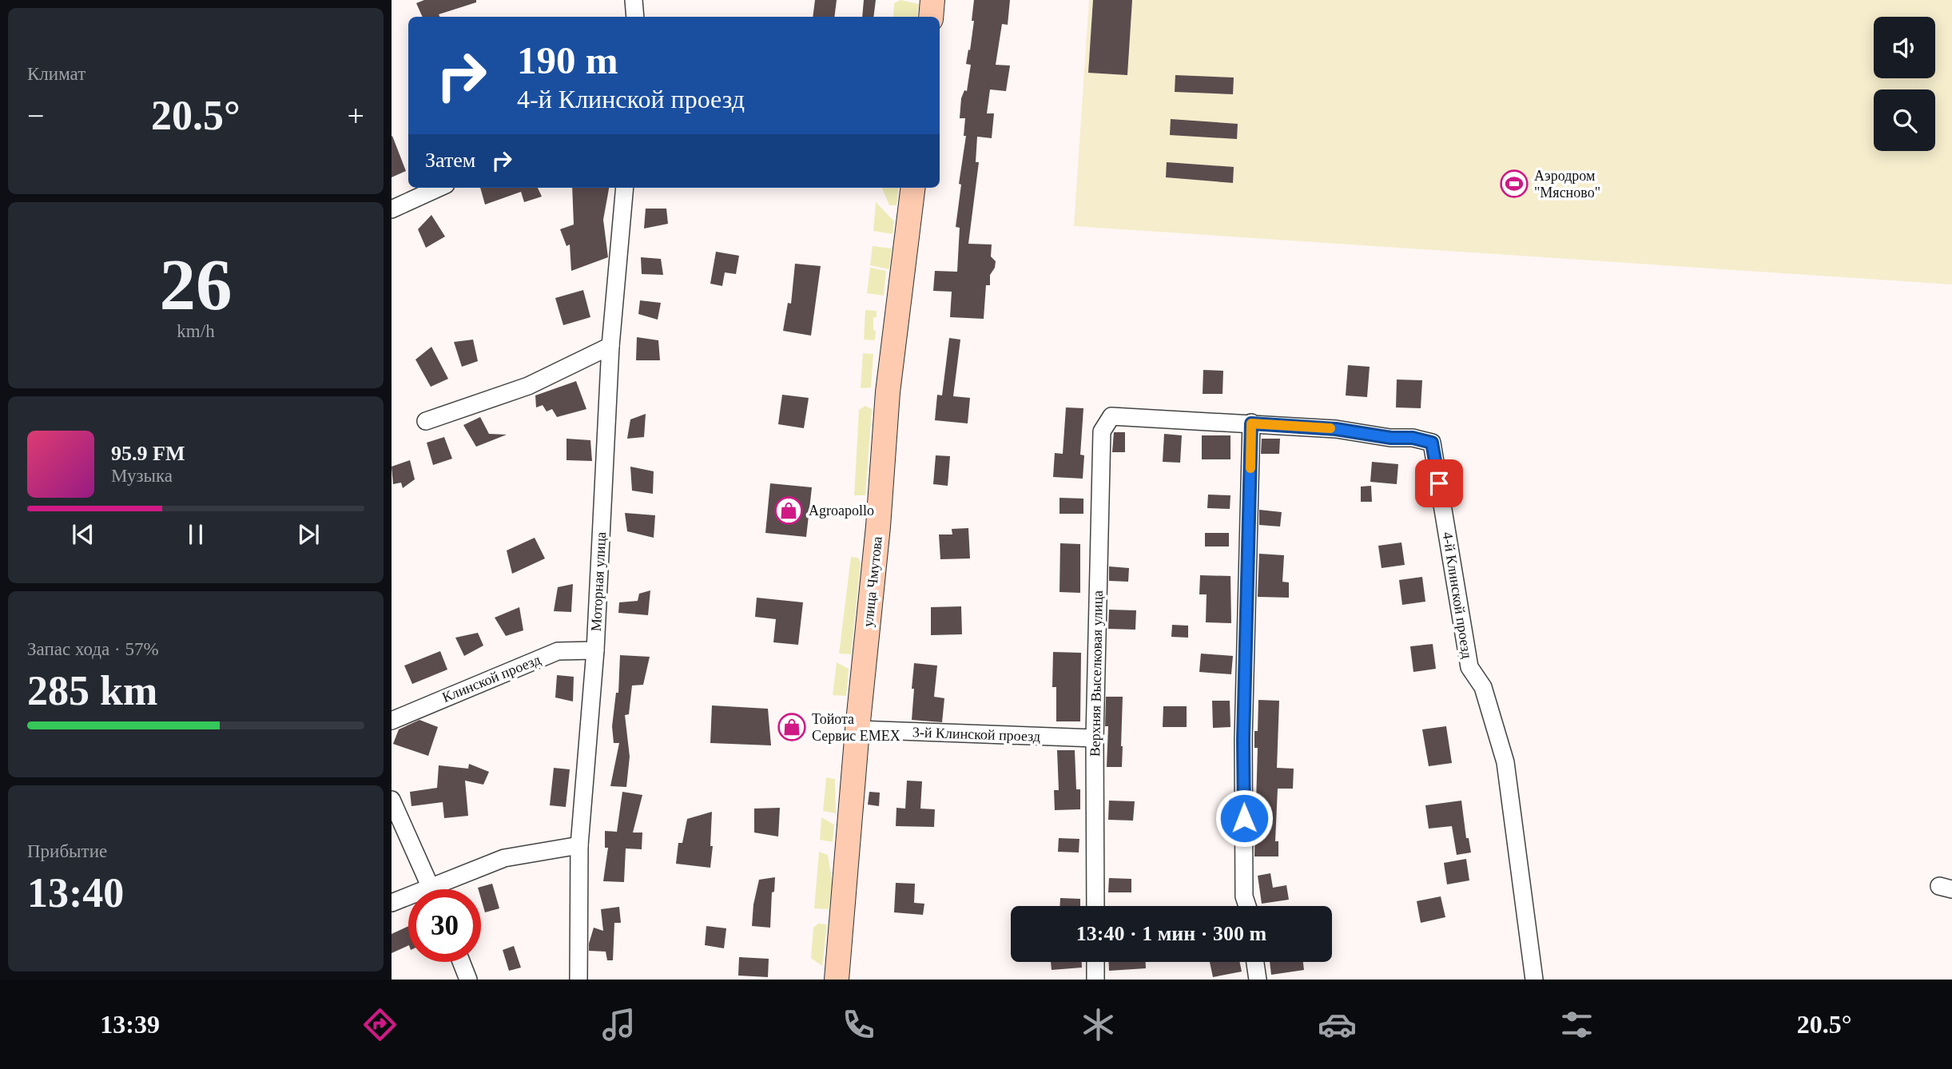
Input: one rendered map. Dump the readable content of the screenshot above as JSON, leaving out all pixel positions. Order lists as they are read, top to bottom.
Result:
{
  "streets": {
    "main road": ["улица Чмутова"],
    "street": [
      "Моторная улица",
      "4-й Клинской проезд",
      "Верхняя Выселковая улица",
      "Клинской проезд",
      "3-й Клинской проезд"
    ]
  },
  "crossings": [
    ["Моторная улица", "Клинской проезд"],
    ["улица Чмутова", "3-й Клинской проезд"],
    ["4-й Клинской проезд", "Верхняя Выселковая улица"],
    ["Верхняя Выселковая улица", "3-й Клинской проезд"]
  ],
  "places": {
    "sports": ["Аэродром \"Мясново\""],
    "shop": ["Agroapollo", "Тойота Сервис EMEX"]
  },
  "page": {
    "tile": [
      "Климат",
      ["26", "km/h"],
      ["Запас хода · 57%", "285 km"],
      ["Прибытие", "13:40"]
    ],
    "turn": ["190 m", "4-й Клинской проезд"],
    "heat": ["−", "20.5°", "+"],
    "then": "Затем",
    "song": ["95.9 FM", "Музыка"],
    "limit": "30",
    "trip": "13:40 · 1 мин · 300 m",
    "tabs": ["13:39", "20.5°"]
  }
}
